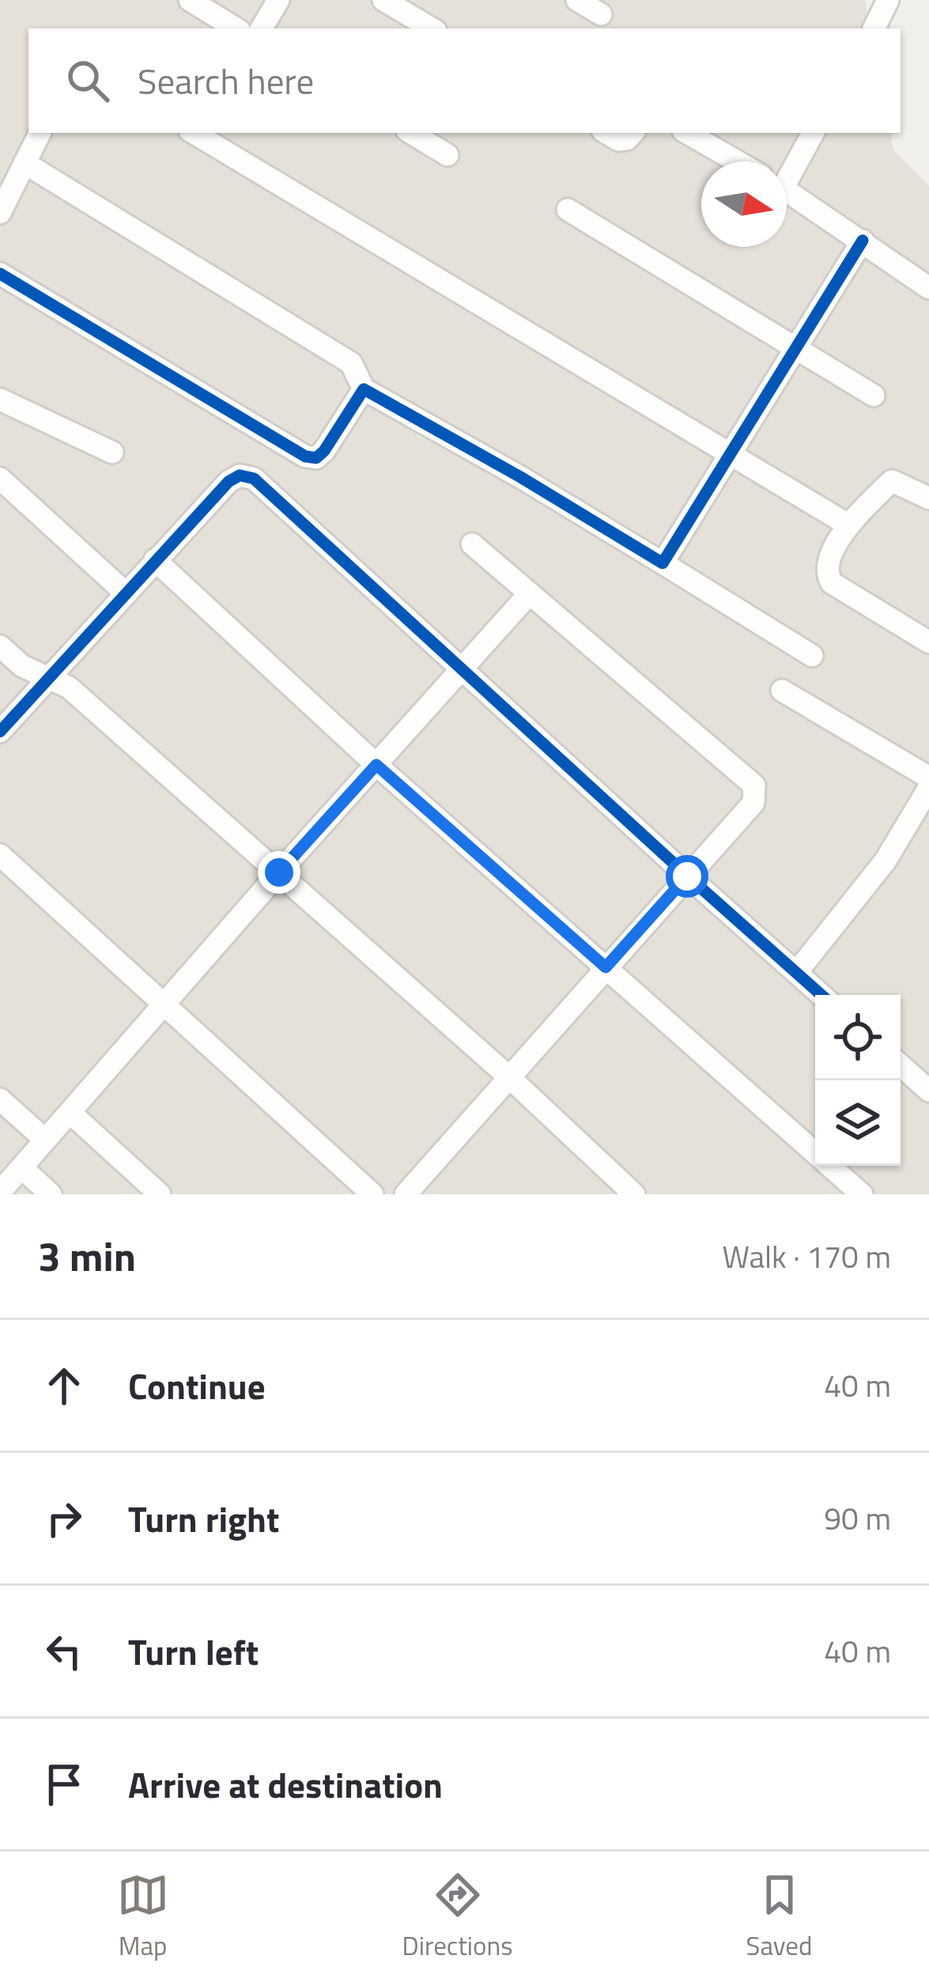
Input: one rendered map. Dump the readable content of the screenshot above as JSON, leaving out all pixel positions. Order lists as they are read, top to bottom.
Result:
{
  "north": "right",
  "page": {
    "search": "Search here",
    "heading": ["3 min", "Walk · 170 m"],
    "list": [
      ["Continue", "40 m"],
      ["Turn right", "90 m"],
      ["Turn left", "40 m"],
      "Arrive at destination"
    ],
    "nav": ["Map", "Directions", "Saved"]
  }
}
